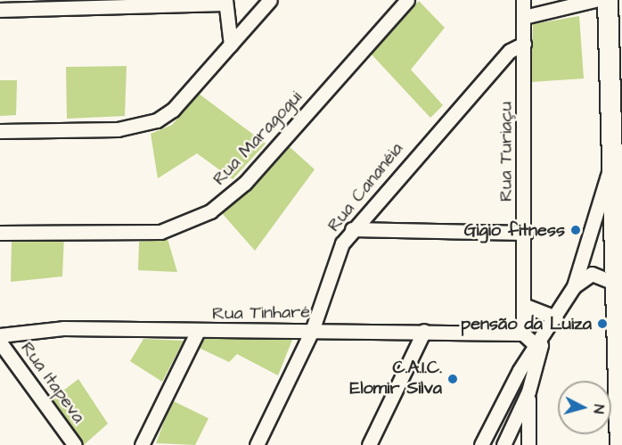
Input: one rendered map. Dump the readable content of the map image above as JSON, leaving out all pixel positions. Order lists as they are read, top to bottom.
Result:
{
  "streets": {
    "street": [
      "Rua Maragogui",
      "Rua Turiaçu",
      "Rua Cananéia",
      "Rua Tinharé",
      "Rua Itapeva"
    ]
  },
  "crossings": [
    ["Rua Turiaçu", "Rua Cananéia"],
    ["Rua Turiaçu", "Rua Tinharé"],
    ["Rua Cananéia", "Rua Tinharé"]
  ],
  "places": ["Gigio fitness", "pensão da Luiza", "C.A.I.C. Elomir Silva"],
  "north": "right"
}
